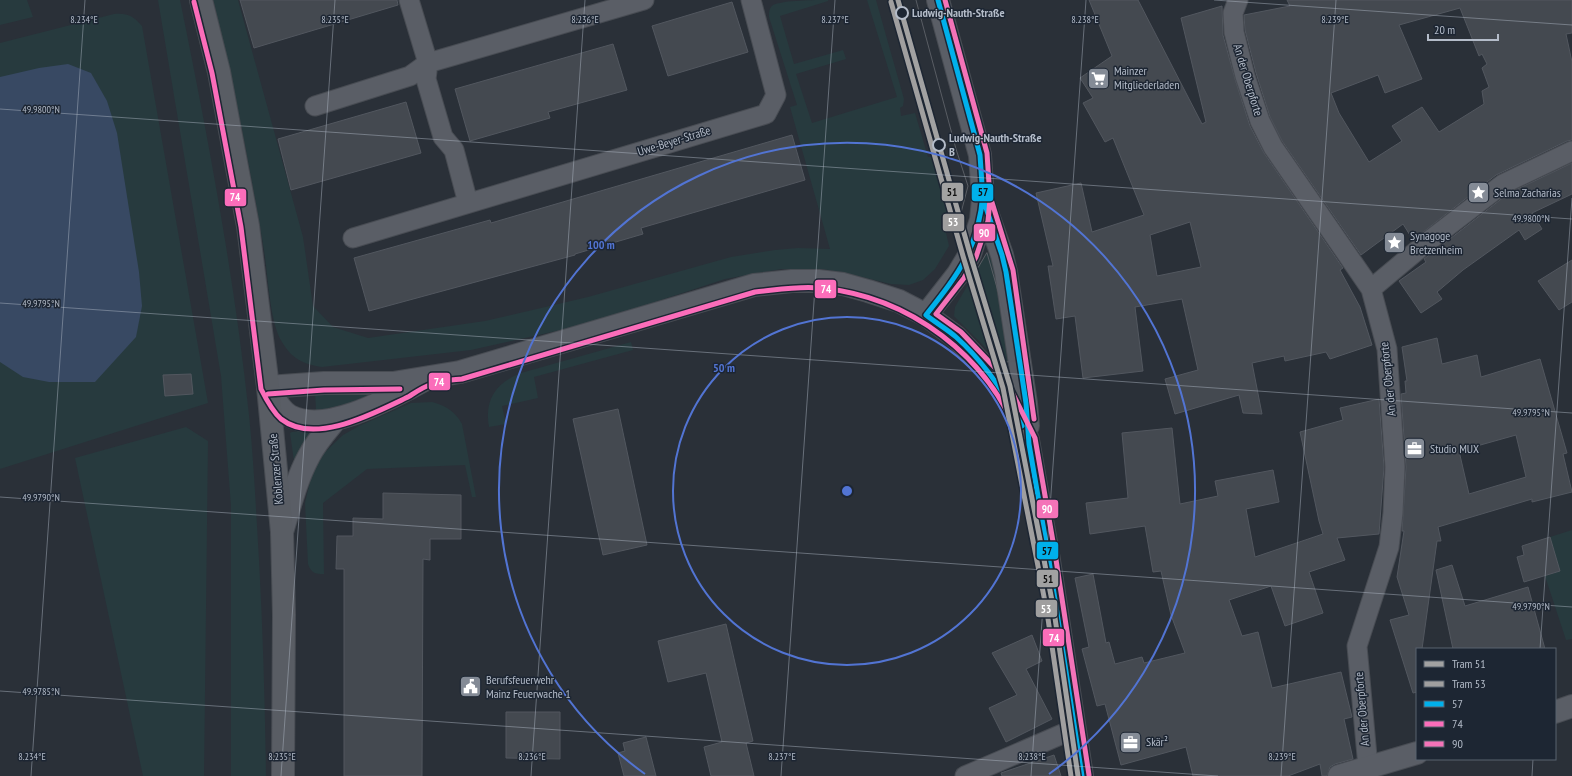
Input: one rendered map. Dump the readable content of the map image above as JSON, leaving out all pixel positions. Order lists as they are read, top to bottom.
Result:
{
  "streets": {
    "main road": ["Koblenzer Straße"],
    "street": ["An der Oberpforte", "Uwe-Beyer-Straße"]
  },
  "places": {
    "other": ["Ludwig-Nauth-Straße", "Ludwig-Nauth-Straße B"],
    "supermarket": ["Mainzer Mitgliederladen"],
    "place": ["Selma Zacharias", "Synagoge Bretzenheim"],
    "office": ["Studio MUX", "Skär²"],
    "public building": ["Berufsfeuerwehr Mainz Feuerwache 1"]
  },
  "lines": [
    "tram line 51",
    "transit line 57",
    "transit line 90",
    "tram line 53",
    "transit line 74"
  ],
  "legend": [
    "Tram 51",
    "Tram 53",
    "57",
    "74",
    "90"
  ],
  "scale_bar": "20 m",
  "coordinates": [
    "8.234°E",
    "8.235°E",
    "8.236°E",
    "8.237°E",
    "8.238°E",
    "8.239°E",
    "49.9800°N",
    "49.9795°N",
    "49.9790°N",
    "49.9785°N"
  ],
  "rings": ["100 m", "50 m"]
}
